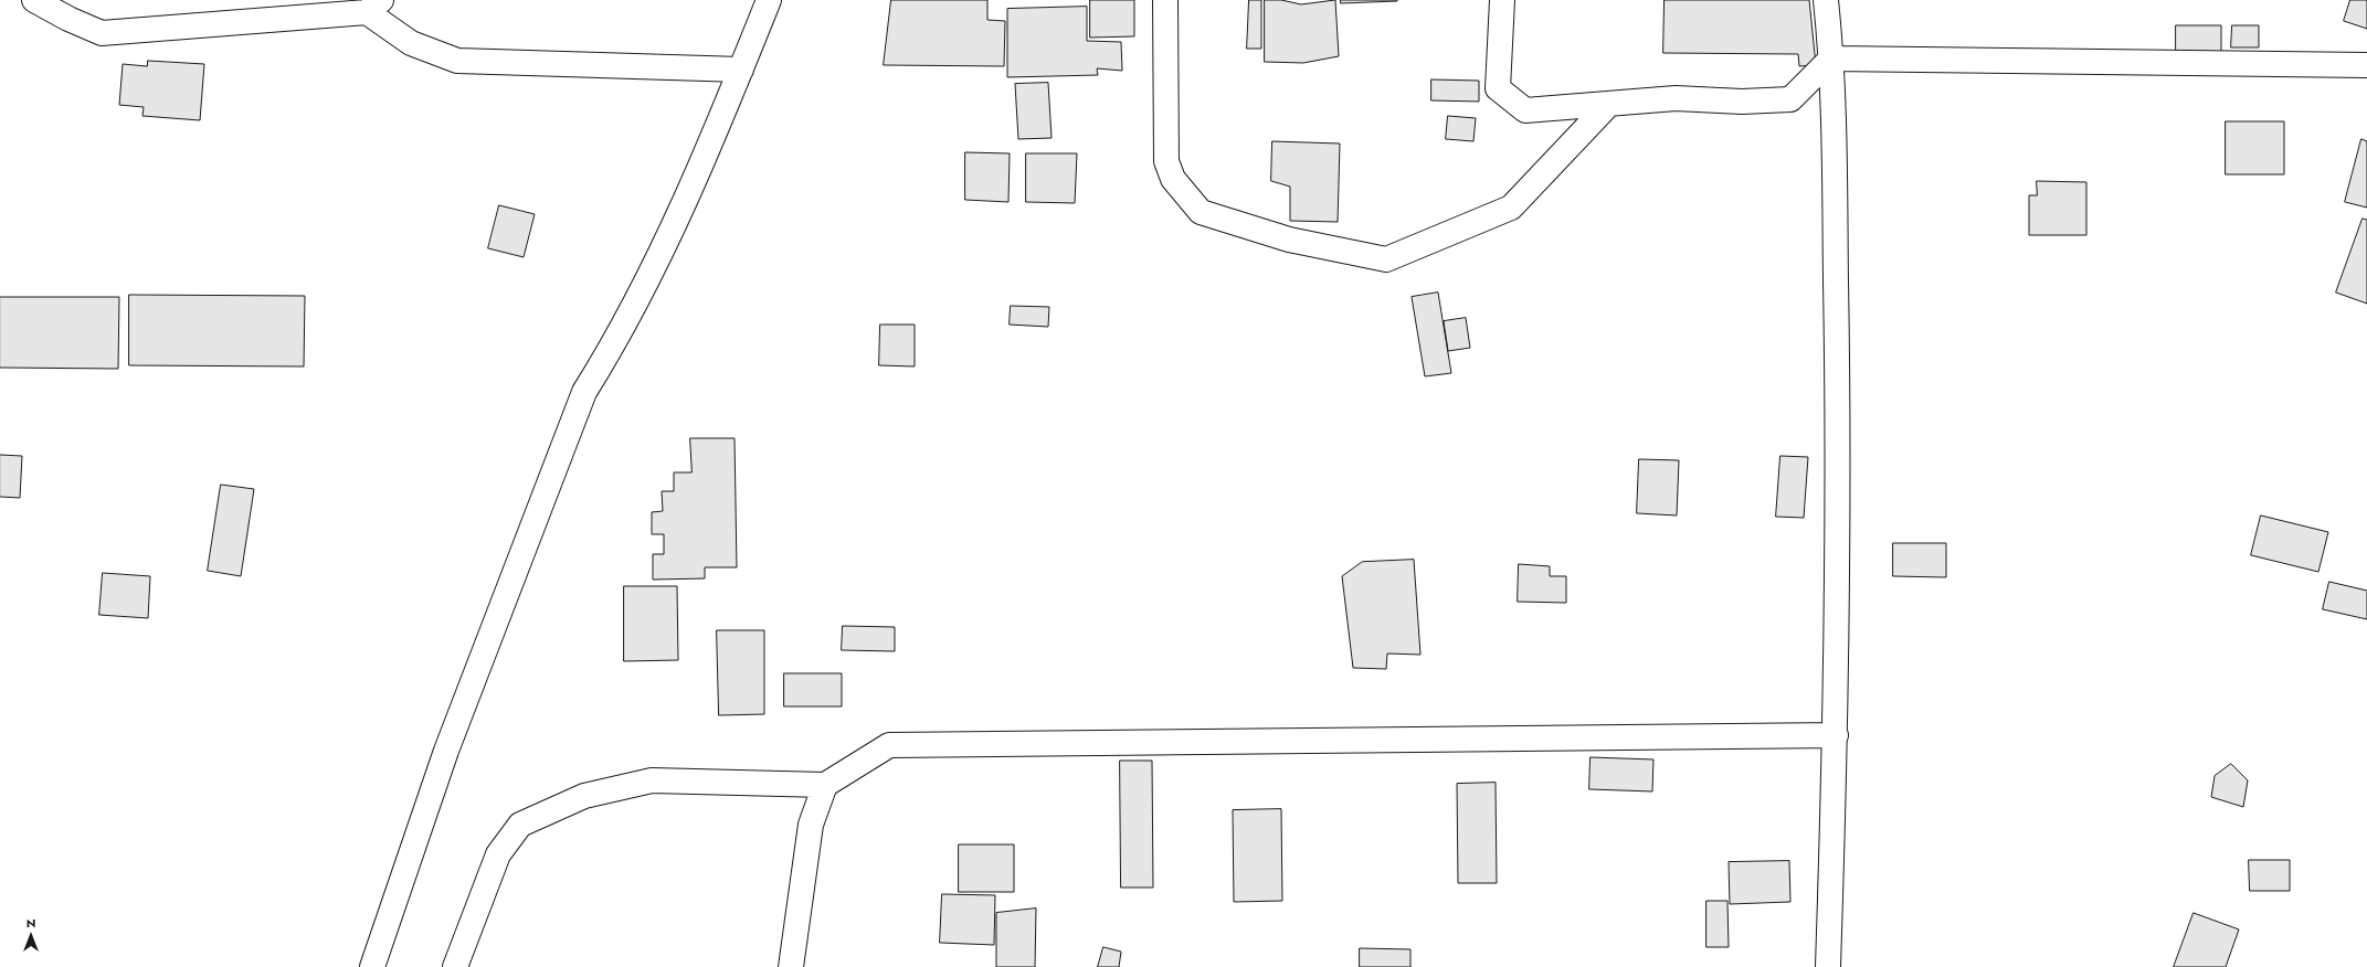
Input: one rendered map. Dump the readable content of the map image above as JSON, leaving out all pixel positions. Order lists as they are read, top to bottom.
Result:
{
  "north": "top"
}
